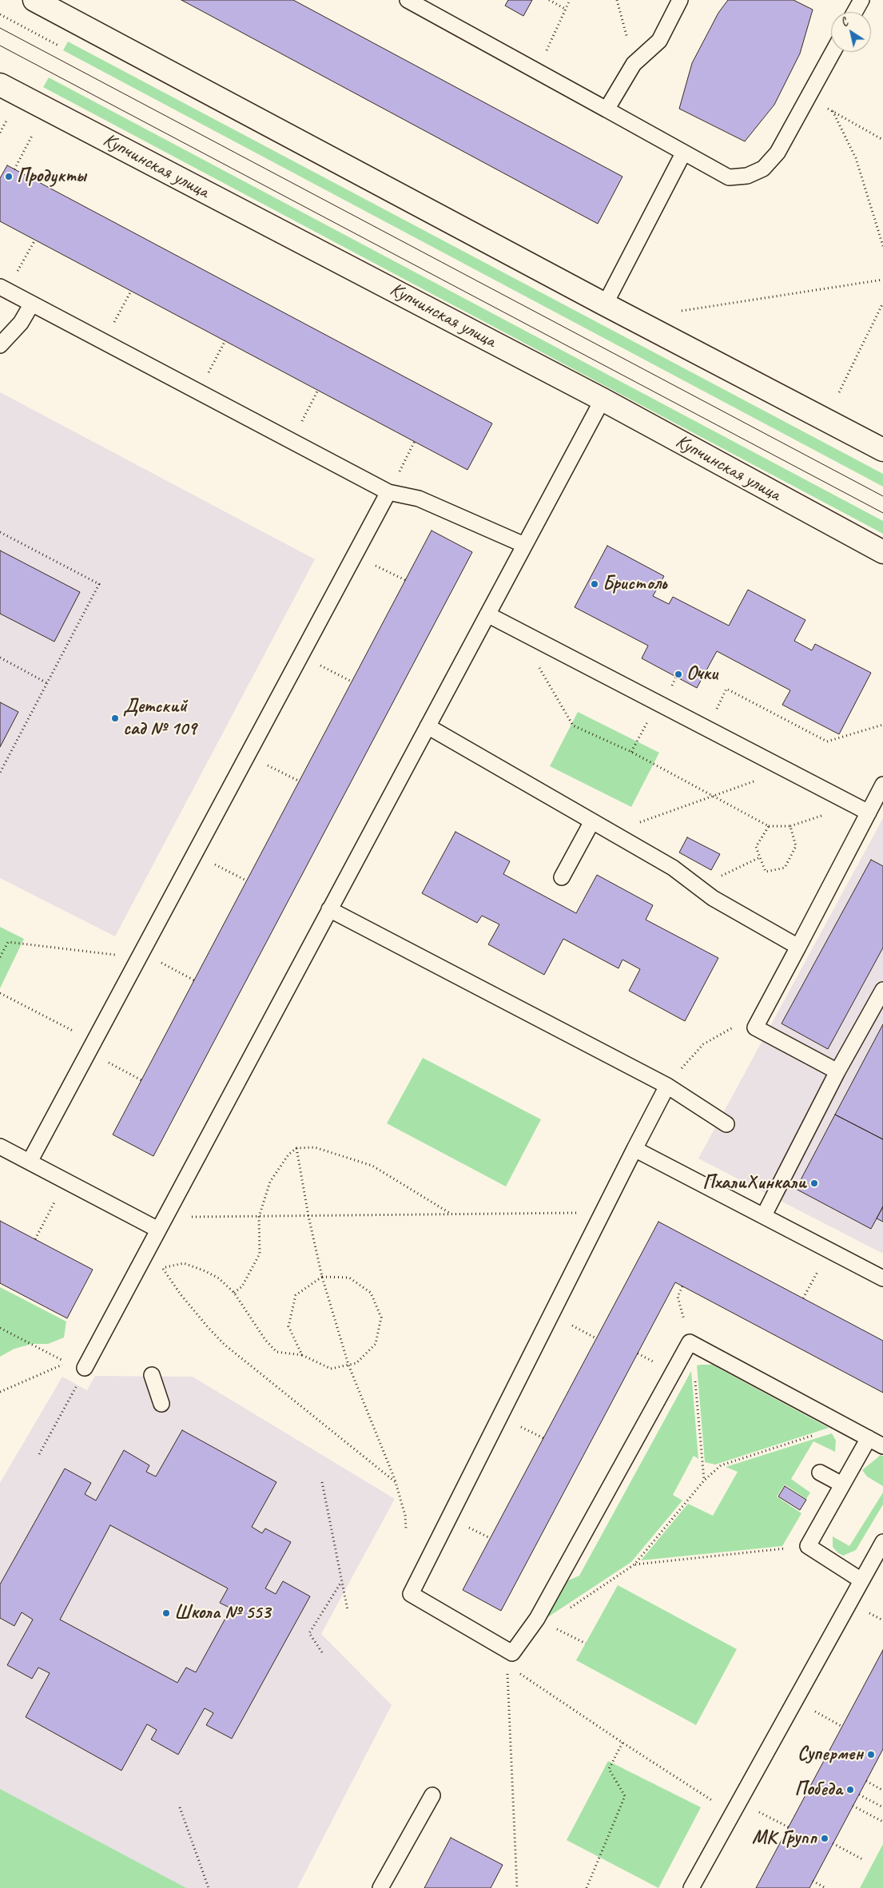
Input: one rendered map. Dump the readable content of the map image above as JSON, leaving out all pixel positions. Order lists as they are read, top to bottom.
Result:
{
  "streets": {
    "street": ["Купчинская улица"]
  },
  "places": [
    "Продукты",
    "Бристоль",
    "Очки",
    "Детский сад № 109",
    "ПхалиХинкали",
    "Школа № 553",
    "Супермен",
    "Победа",
    "МК Групп"
  ],
  "north": "top left"
}
